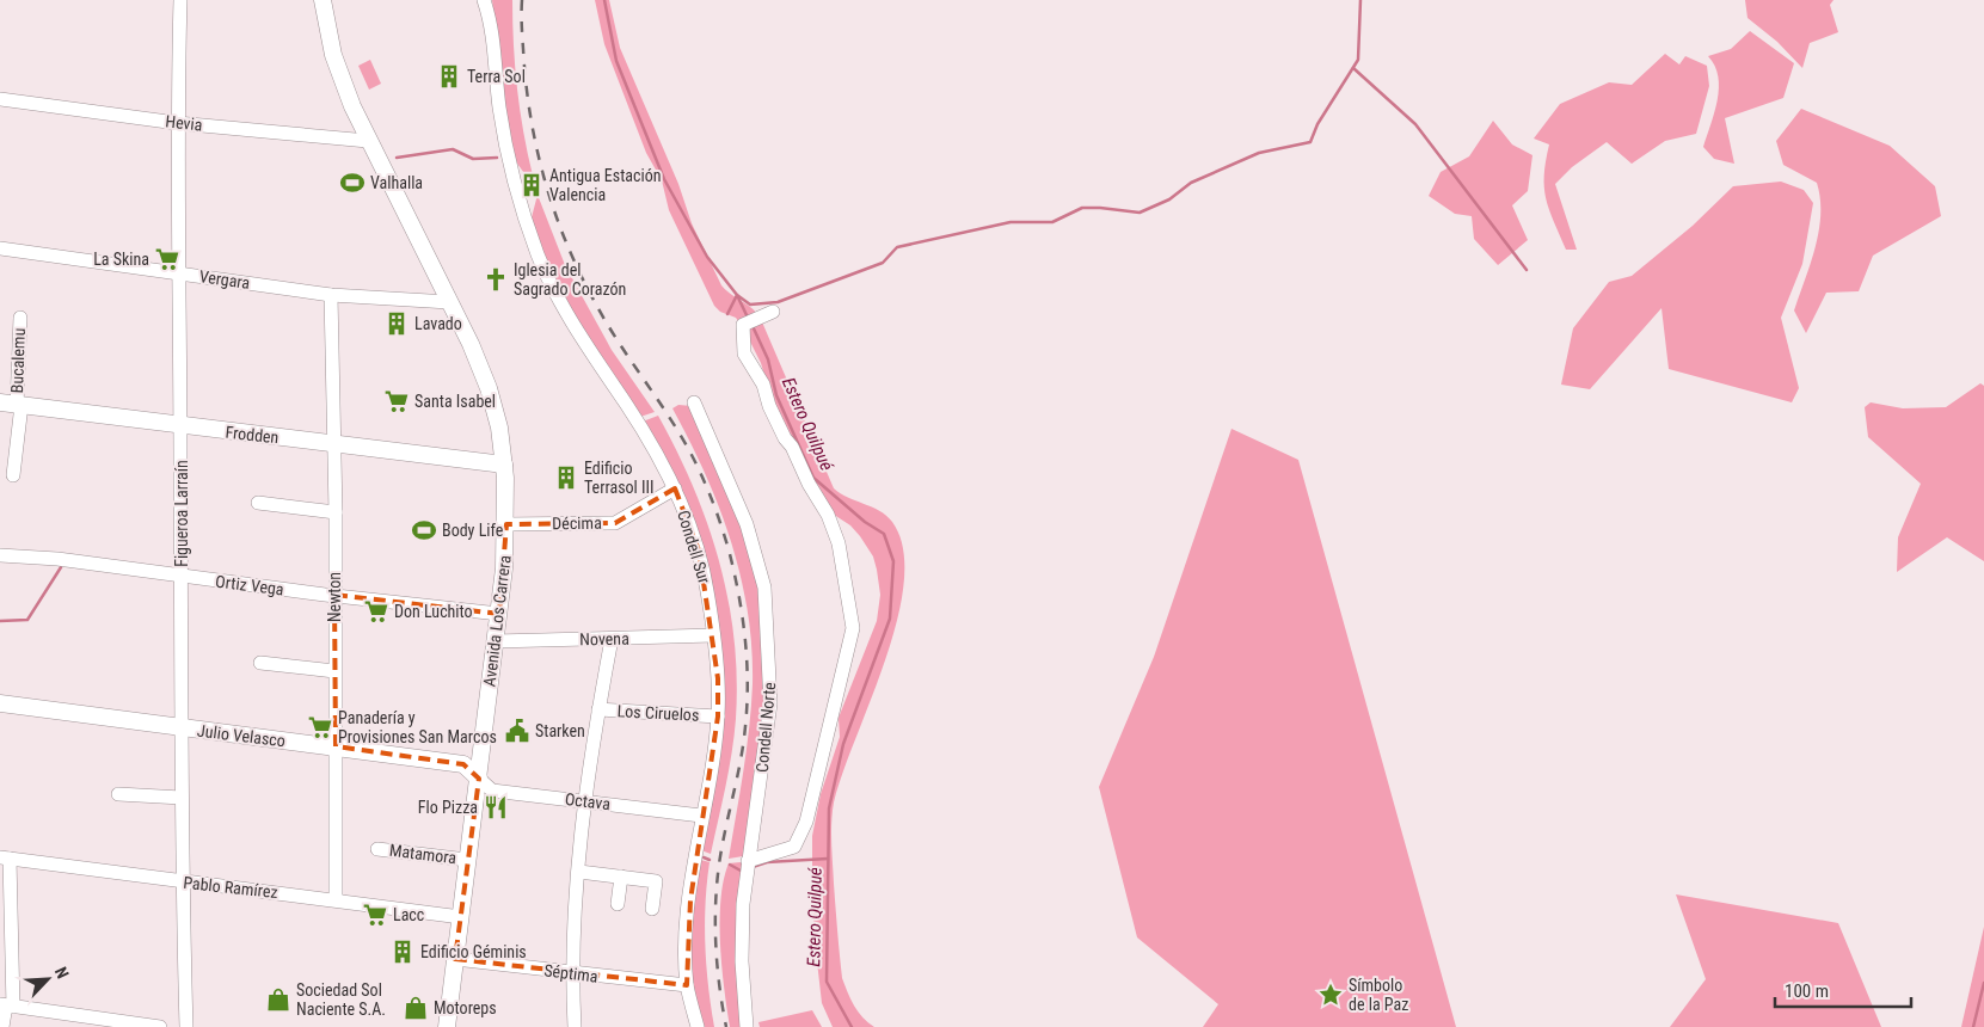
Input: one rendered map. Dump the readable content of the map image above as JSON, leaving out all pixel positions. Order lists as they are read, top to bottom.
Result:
{
  "streets": {
    "main road": ["Frodden", "Avenida Los Carrera", "Julio Velasco"],
    "street": [
      "Hevia",
      "Vergara",
      "Bucalemu",
      "Figueroa Larraín",
      "Décima",
      "Condell Sur",
      "Ortiz Vega",
      "Newton",
      "Novena",
      "Los Ciruelos",
      "Condell Norte",
      "Octava",
      "Matamora",
      "Pablo Ramírez",
      "Séptima"
    ]
  },
  "crossings": [
    ["Hevia", "Figueroa Larraín"],
    ["Hevia", "Avenida Los Carrera"],
    ["Vergara", "Figueroa Larraín"],
    ["Vergara", "Newton"],
    ["Vergara", "Avenida Los Carrera"],
    ["Bucalemu", "Frodden"],
    ["Frodden", "Figueroa Larraín"],
    ["Frodden", "Newton"],
    ["Frodden", "Avenida Los Carrera"],
    ["Figueroa Larraín", "Ortiz Vega"],
    ["Figueroa Larraín", "Julio Velasco"],
    ["Figueroa Larraín", "Pablo Ramírez"],
    ["Décima", "Condell Sur"],
    ["Décima", "Avenida Los Carrera"],
    ["Condell Sur", "Novena"],
    ["Condell Sur", "Los Ciruelos"],
    ["Condell Sur", "Octava"],
    ["Condell Sur", "Séptima"],
    ["Ortiz Vega", "Newton"],
    ["Ortiz Vega", "Avenida Los Carrera"],
    ["Newton", "Julio Velasco"],
    ["Newton", "Pablo Ramírez"],
    ["Avenida Los Carrera", "Novena"],
    ["Avenida Los Carrera", "Julio Velasco"],
    ["Avenida Los Carrera", "Octava"],
    ["Avenida Los Carrera", "Matamora"],
    ["Avenida Los Carrera", "Pablo Ramírez"],
    ["Avenida Los Carrera", "Séptima"],
    ["Julio Velasco", "Octava"]
  ],
  "water": ["Estero Quilpué"],
  "places": {
    "building": [
      "Terra Sol",
      "Antigua Estación Valencia",
      "Lavado",
      "Edificio Terrasol III",
      "Edificio Géminis"
    ],
    "sports": ["Valhalla", "Body Life"],
    "supermarket": [
      "La Skina",
      "Santa Isabel",
      "Don Luchito",
      "Panadería y Provisiones San Marcos",
      "Lacc"
    ],
    "church": ["Iglesia del Sagrado Corazón"],
    "public building": ["Starken"],
    "restaurant": ["Flo Pizza"],
    "place": ["Símbolo de la Paz"],
    "shop": ["Sociedad Sol Naciente S.A.", "Motoreps"]
  },
  "scale_bar": "100 m",
  "north": "top right"
}
